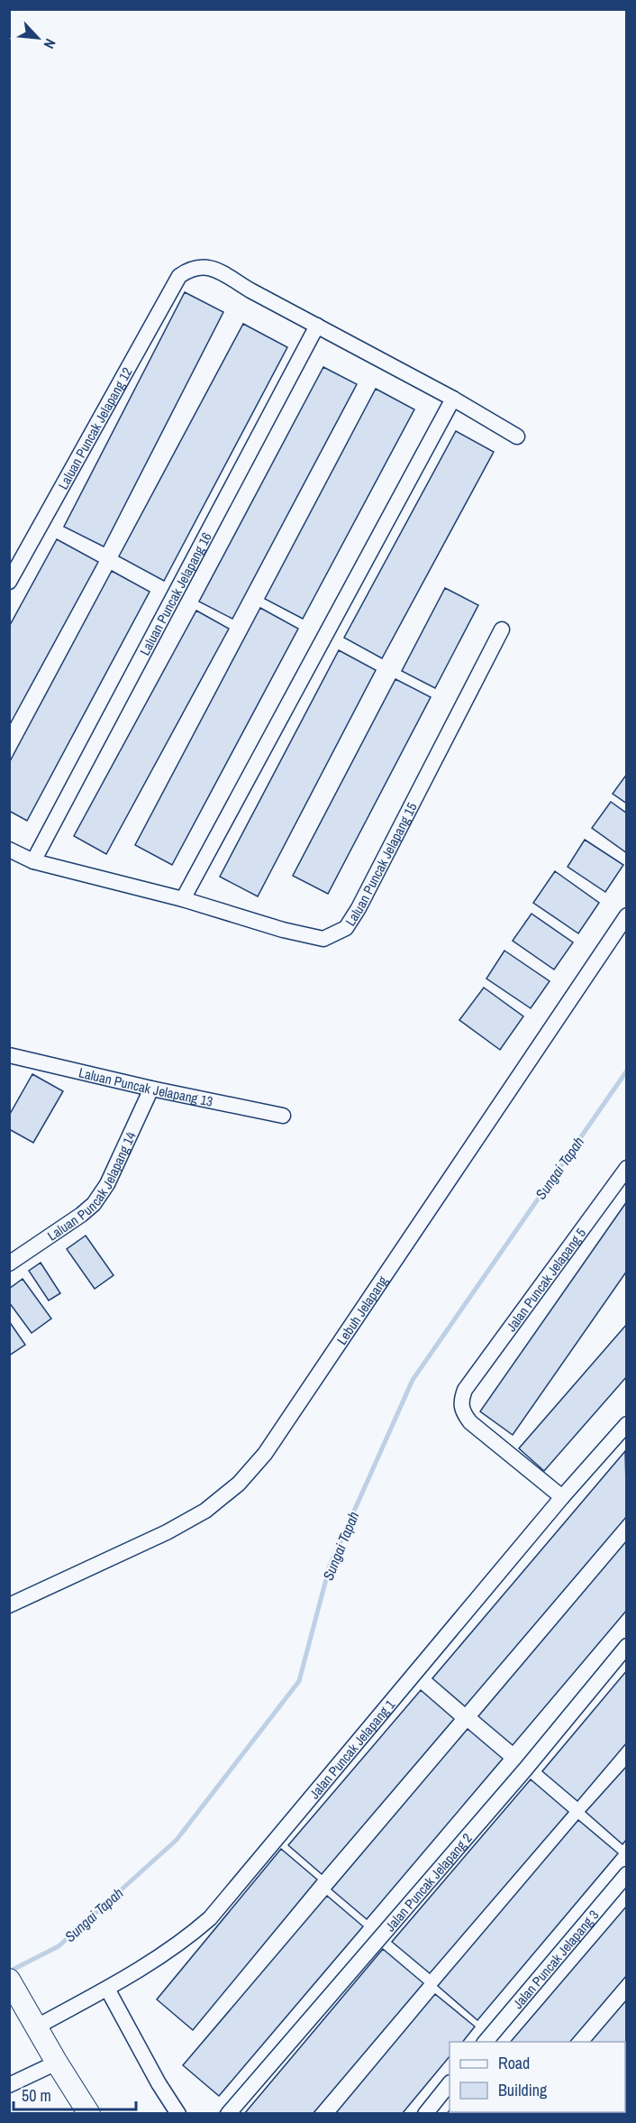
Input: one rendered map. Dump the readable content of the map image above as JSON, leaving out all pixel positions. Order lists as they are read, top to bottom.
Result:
{
  "streets": {
    "street": [
      "Laluan Puncak Jelapang 12",
      "Laluan Puncak Jelapang 16",
      "Laluan Puncak Jelapang 15",
      "Laluan Puncak Jelapang 13",
      "Laluan Puncak Jelapang 14",
      "Jalan Puncak Jelapang 5",
      "Lebuh Jelapang",
      "Jalan Puncak Jelapang 1",
      "Jalan Puncak Jelapang 2",
      "Jalan Puncak Jelapang 3"
    ]
  },
  "crossings": [
    ["Laluan Puncak Jelapang 12", "Laluan Puncak Jelapang 16"],
    ["Laluan Puncak Jelapang 16", "Laluan Puncak Jelapang 15"],
    ["Laluan Puncak Jelapang 13", "Laluan Puncak Jelapang 14"],
    ["Jalan Puncak Jelapang 5", "Jalan Puncak Jelapang 1"]
  ],
  "water": ["Sungai Tapah"],
  "legend": ["Road", "Building"],
  "scale_bar": "50 m",
  "north": "bottom right"
}
